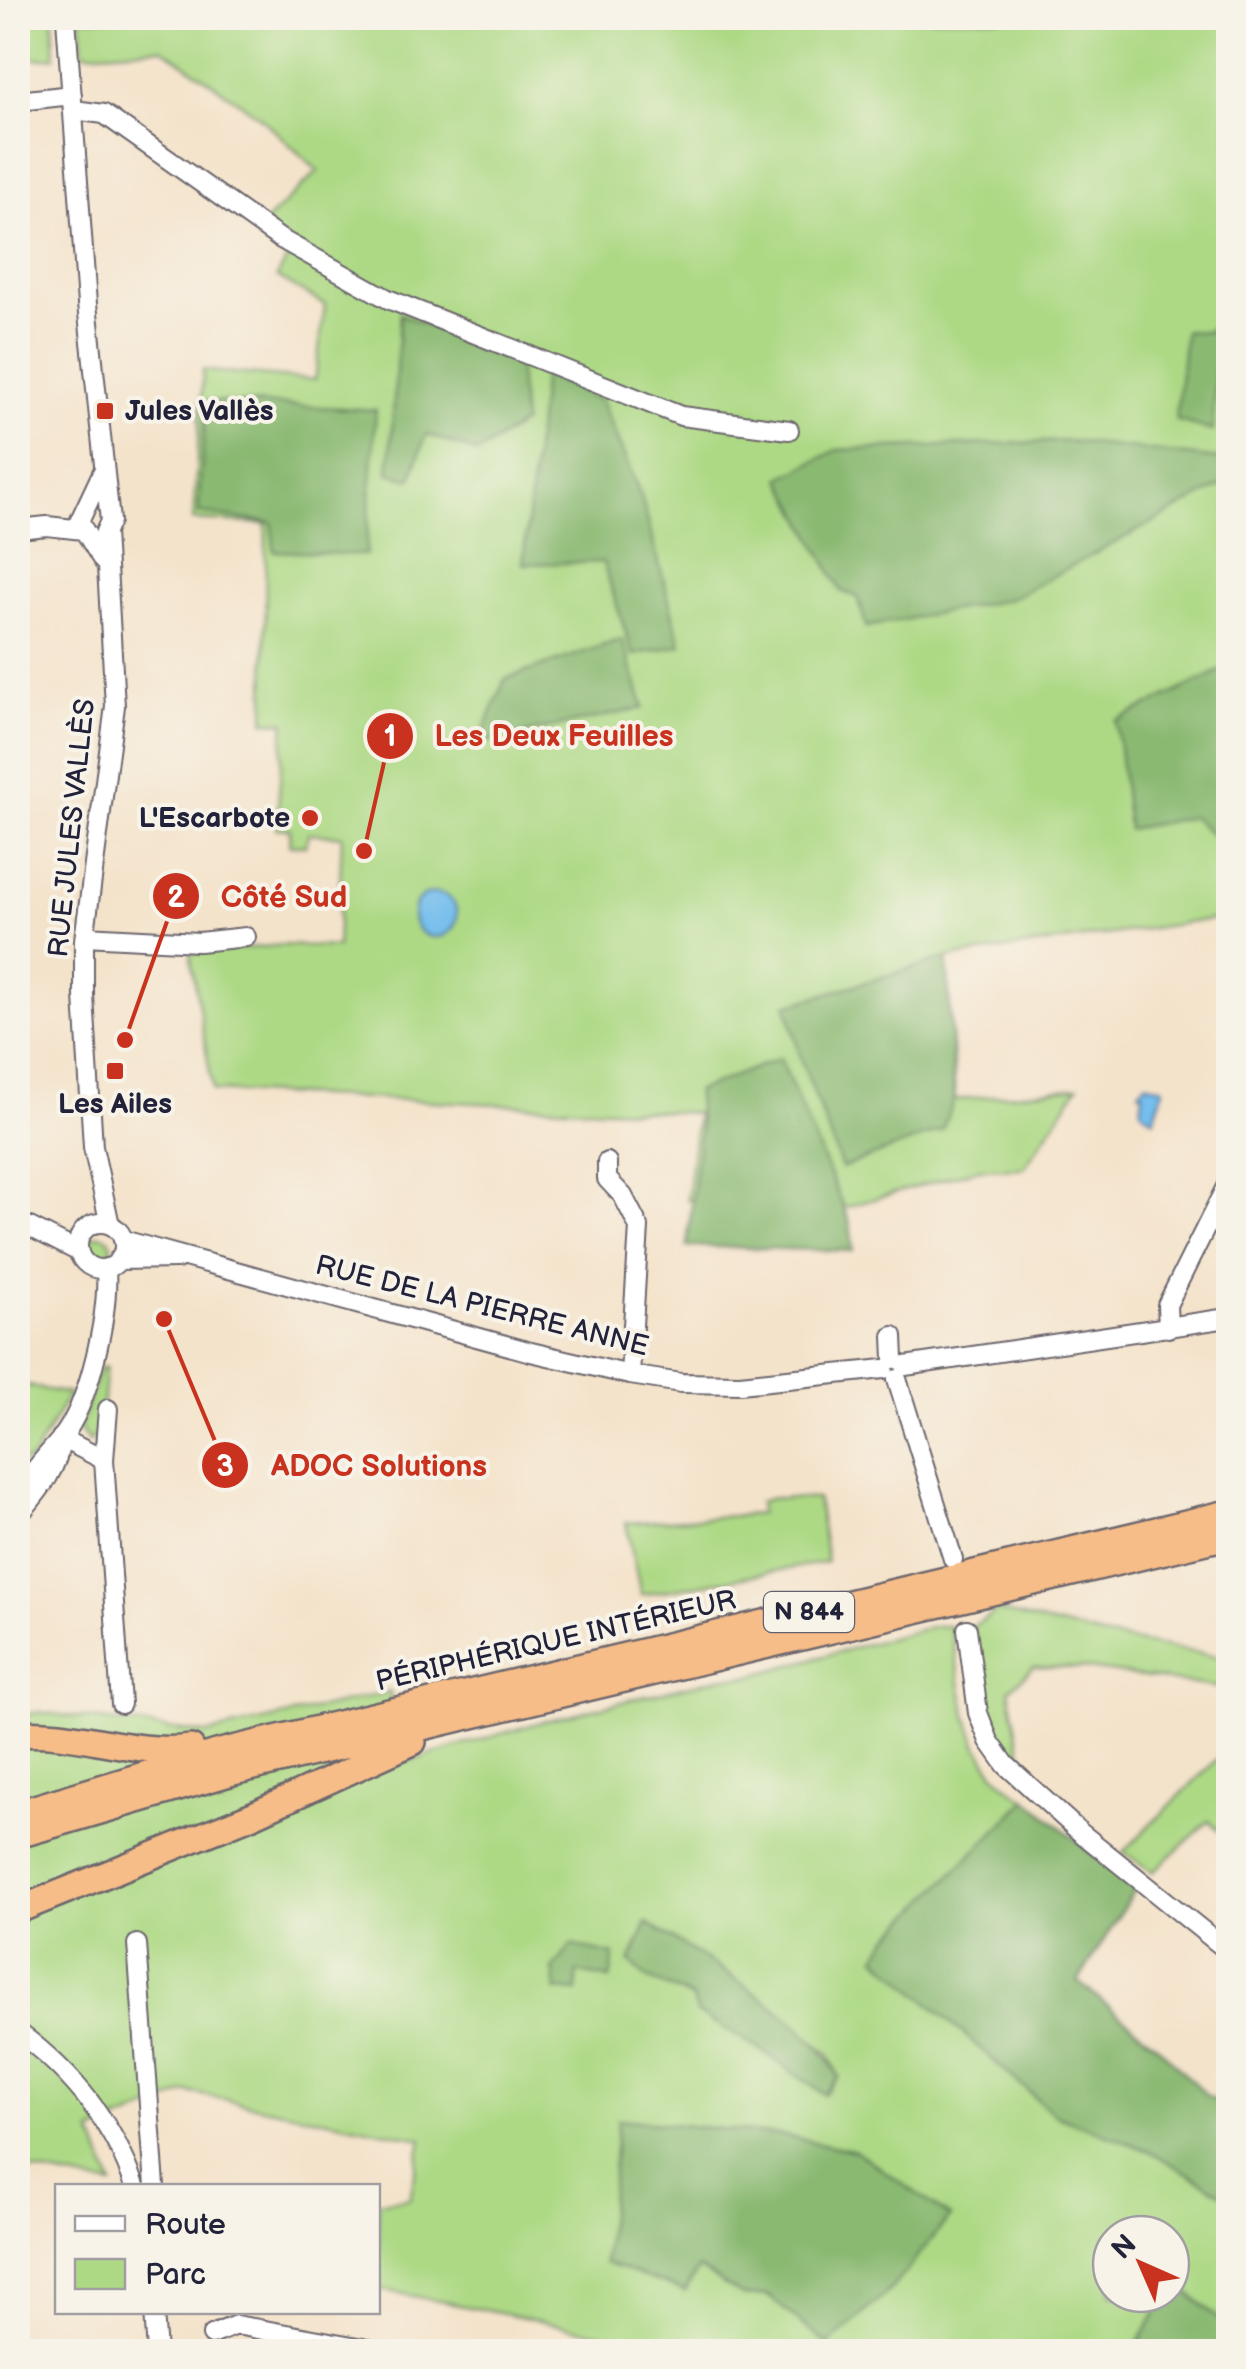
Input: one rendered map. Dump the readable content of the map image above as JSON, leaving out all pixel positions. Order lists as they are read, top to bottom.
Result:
{
  "streets": {
    "highway": ["N 844", "PÉRIPHÉRIQUE INTÉRIEUR"],
    "street": ["RUE JULES VALLÈS", "RUE DE LA PIERRE ANNE"]
  },
  "crossings": [
    ["RUE JULES VALLÈS", "RUE DE LA PIERRE ANNE"]
  ],
  "places": {
    "transit": ["Jules Vallès", "Les Ailes"],
    "other": [
      "L'Escarbote",
      "Les Deux Feuilles",
      "Côté Sud",
      "ADOC Solutions"
    ]
  },
  "legend": ["Route", "Parc"],
  "north": "top left"
}
